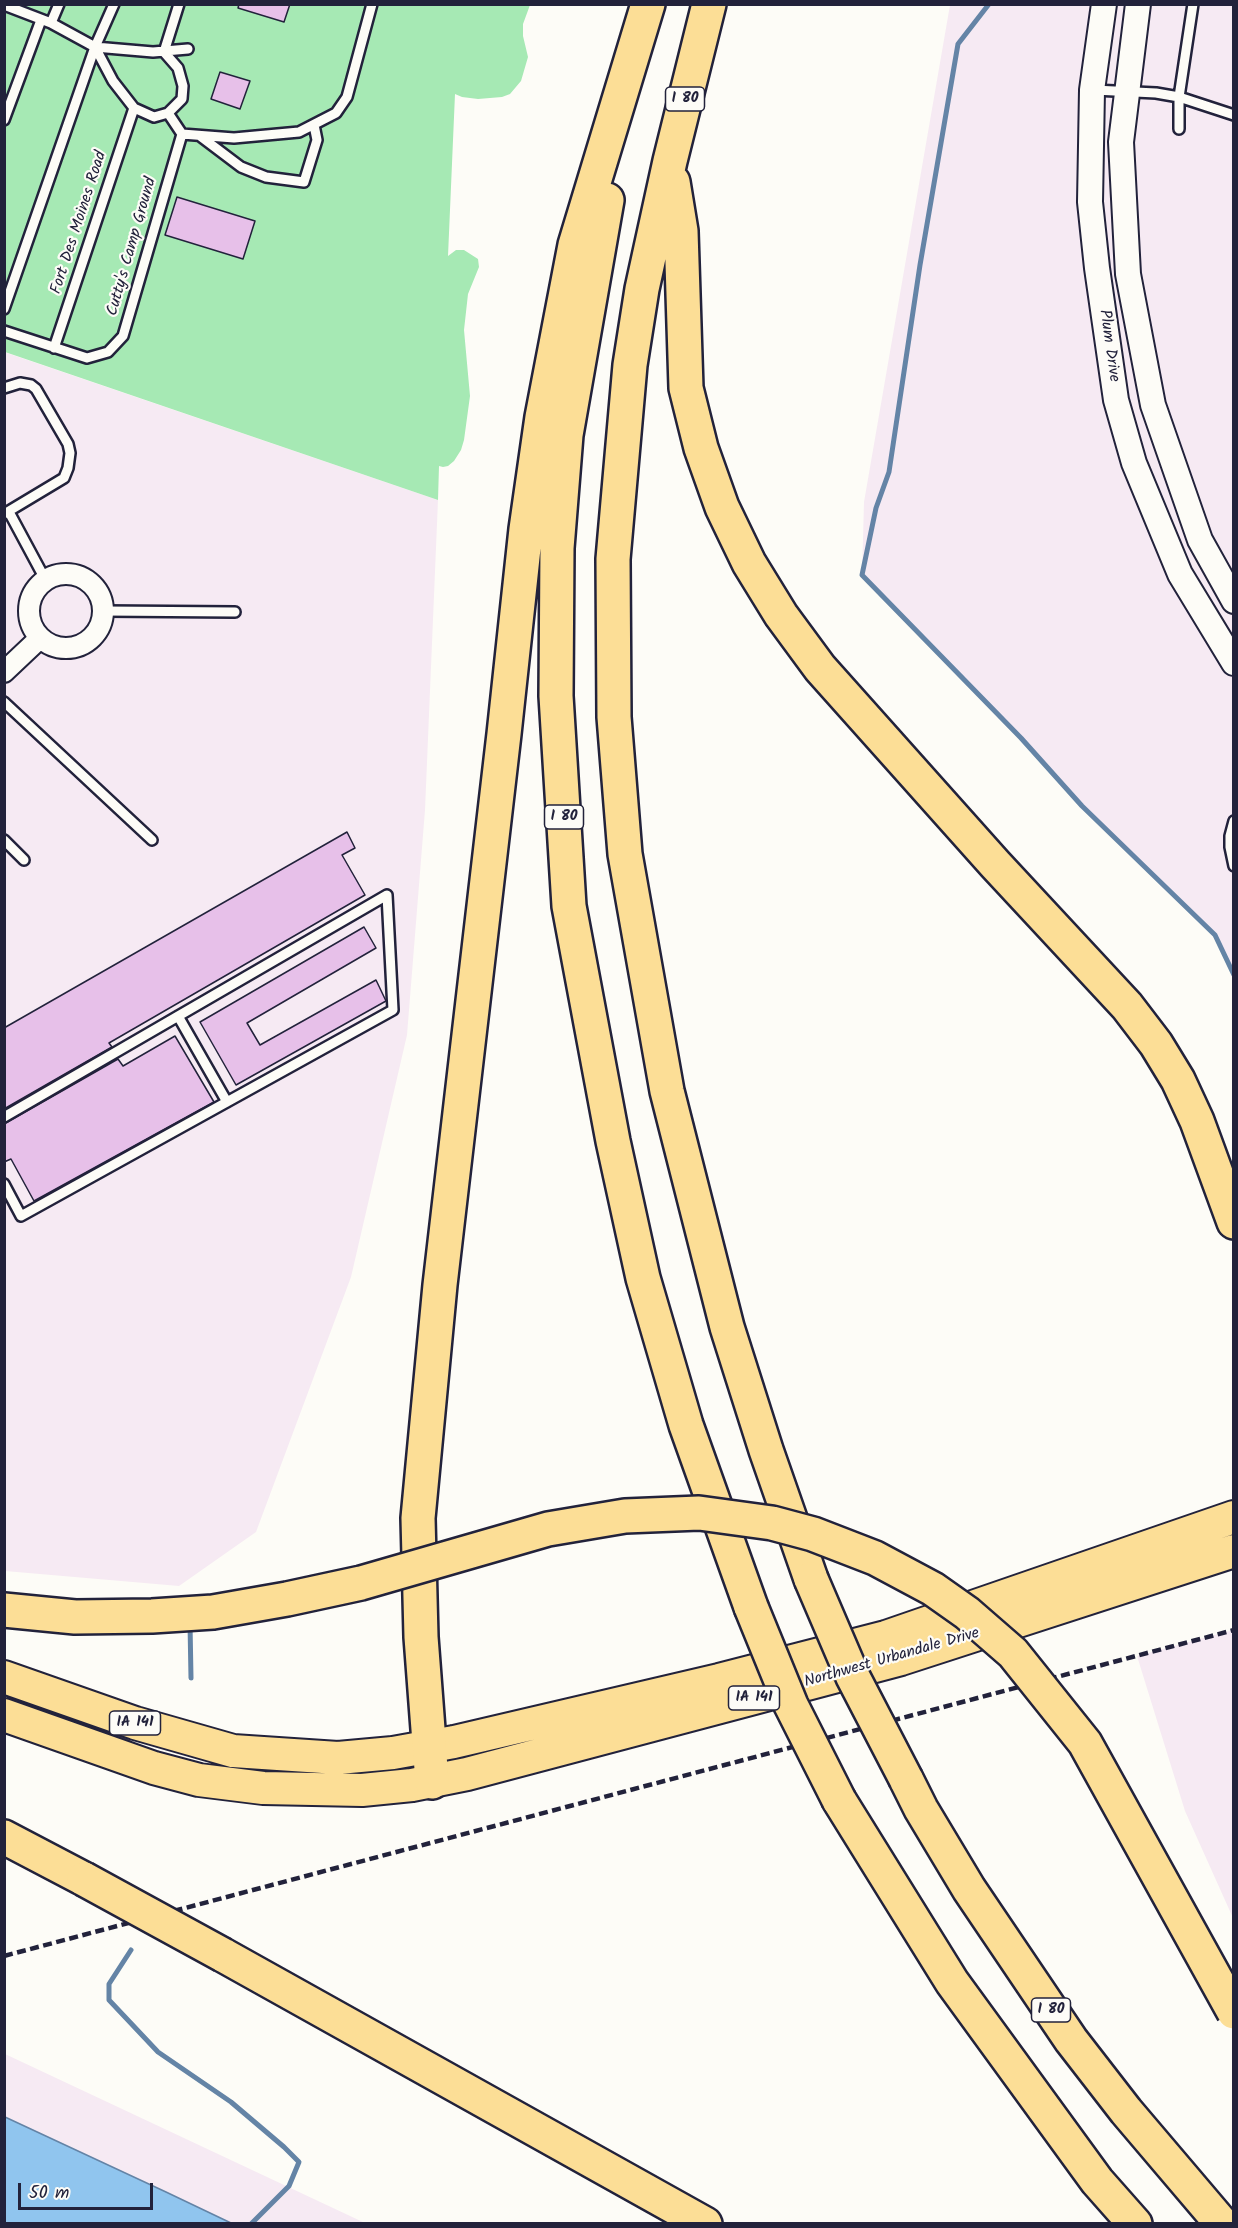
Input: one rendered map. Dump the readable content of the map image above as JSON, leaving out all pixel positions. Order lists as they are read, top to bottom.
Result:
{
  "streets": {
    "highway": ["I 80", "Northwest Urbandale Drive", "IA 141"],
    "street": ["Plum Drive"],
    "lane": ["Fort Des Moines Road", "Cutty's Camp Ground"]
  },
  "crossings": [
    ["Fort Des Moines Road", "Cutty's Camp Ground"]
  ],
  "scale_bar": "50 m"
}
